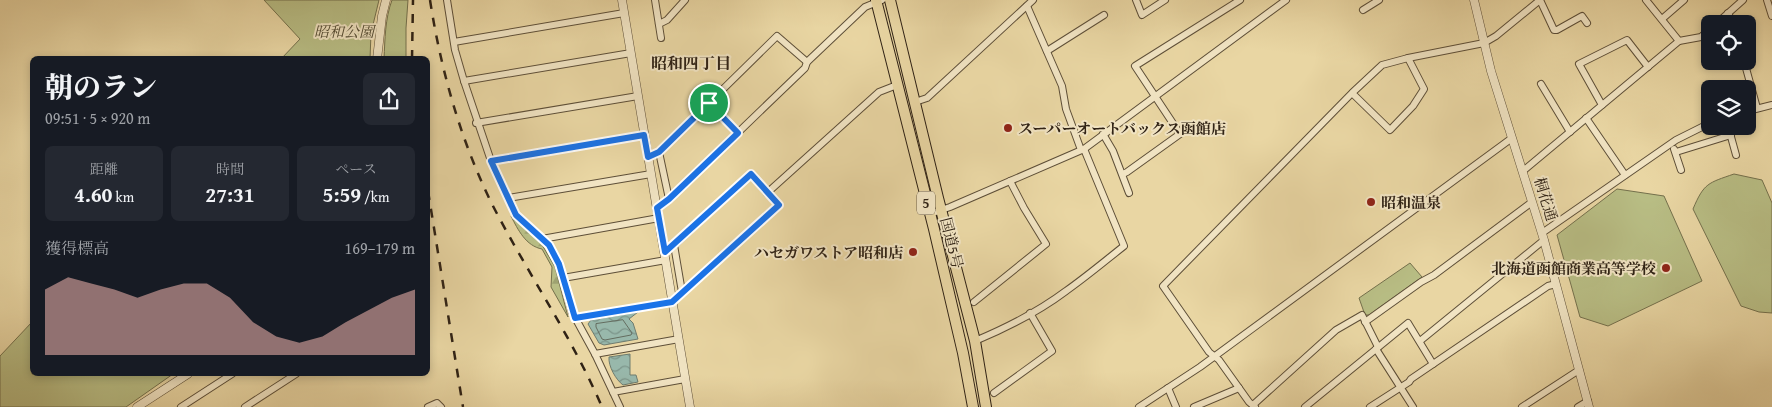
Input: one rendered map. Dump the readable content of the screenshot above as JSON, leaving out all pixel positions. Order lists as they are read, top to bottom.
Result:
{
  "streets": {
    "highway": ["5", "国道5号"],
    "street": ["桐花通"]
  },
  "districts": ["昭和四丁目"],
  "parks": ["昭和公園"],
  "places": [
    "スーパーオートバックス函館店",
    "昭和温泉",
    "ハセガワストア昭和店",
    "北海道函館商業高等学校"
  ],
  "page": {
    "heading": ["朝のラン", "09:51 · 5 × 920 m"],
    "stats": [
      ["距離", "4.60 km"],
      ["時間", "27:31"],
      ["ペース", "5:59 /km"]
    ],
    "chart": ["獲得標高", "169–179 m"]
  }
}
